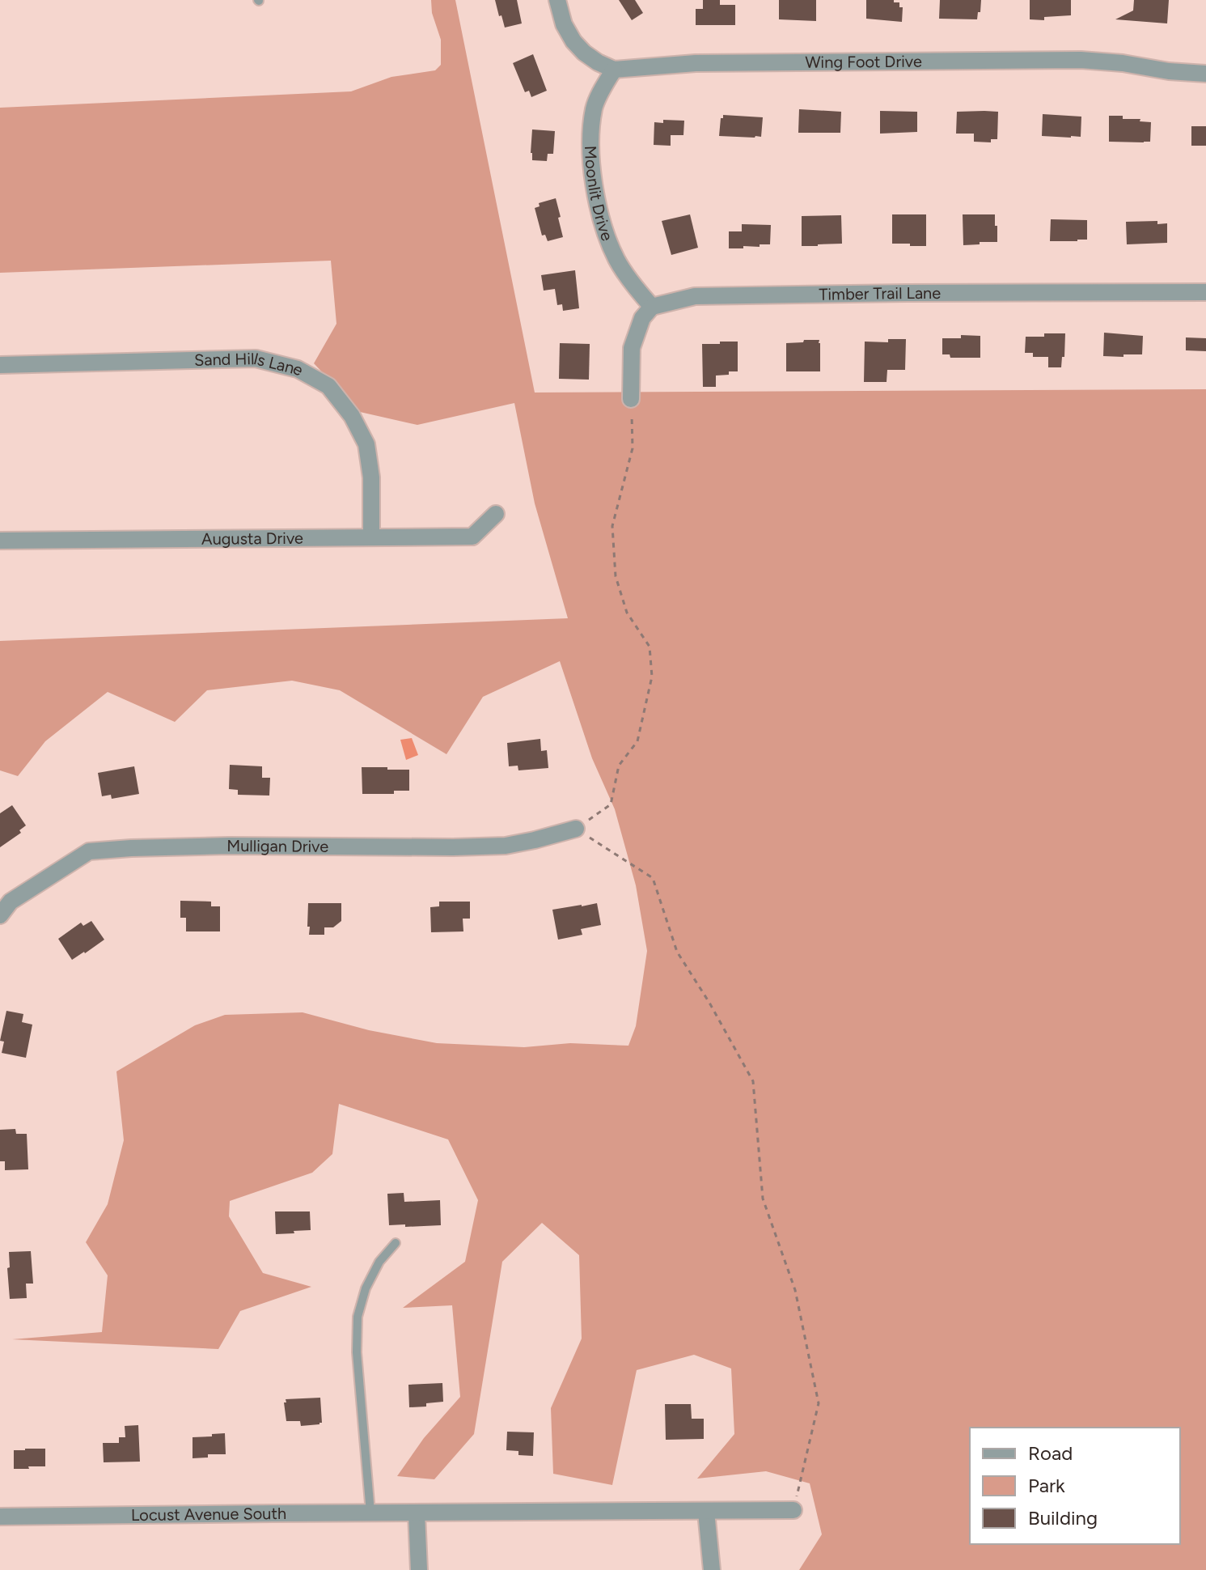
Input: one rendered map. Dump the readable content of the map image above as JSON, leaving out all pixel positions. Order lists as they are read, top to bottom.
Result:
{
  "streets": {
    "street": [
      "Wing Foot Drive",
      "Moonlit Drive",
      "Timber Trail Lane",
      "Sand Hills Lane",
      "Augusta Drive",
      "Mulligan Drive",
      "Locust Avenue South"
    ]
  },
  "crossings": [
    ["Wing Foot Drive", "Moonlit Drive"],
    ["Moonlit Drive", "Timber Trail Lane"],
    ["Sand Hills Lane", "Augusta Drive"]
  ],
  "legend": ["Road", "Park", "Building"]
}
